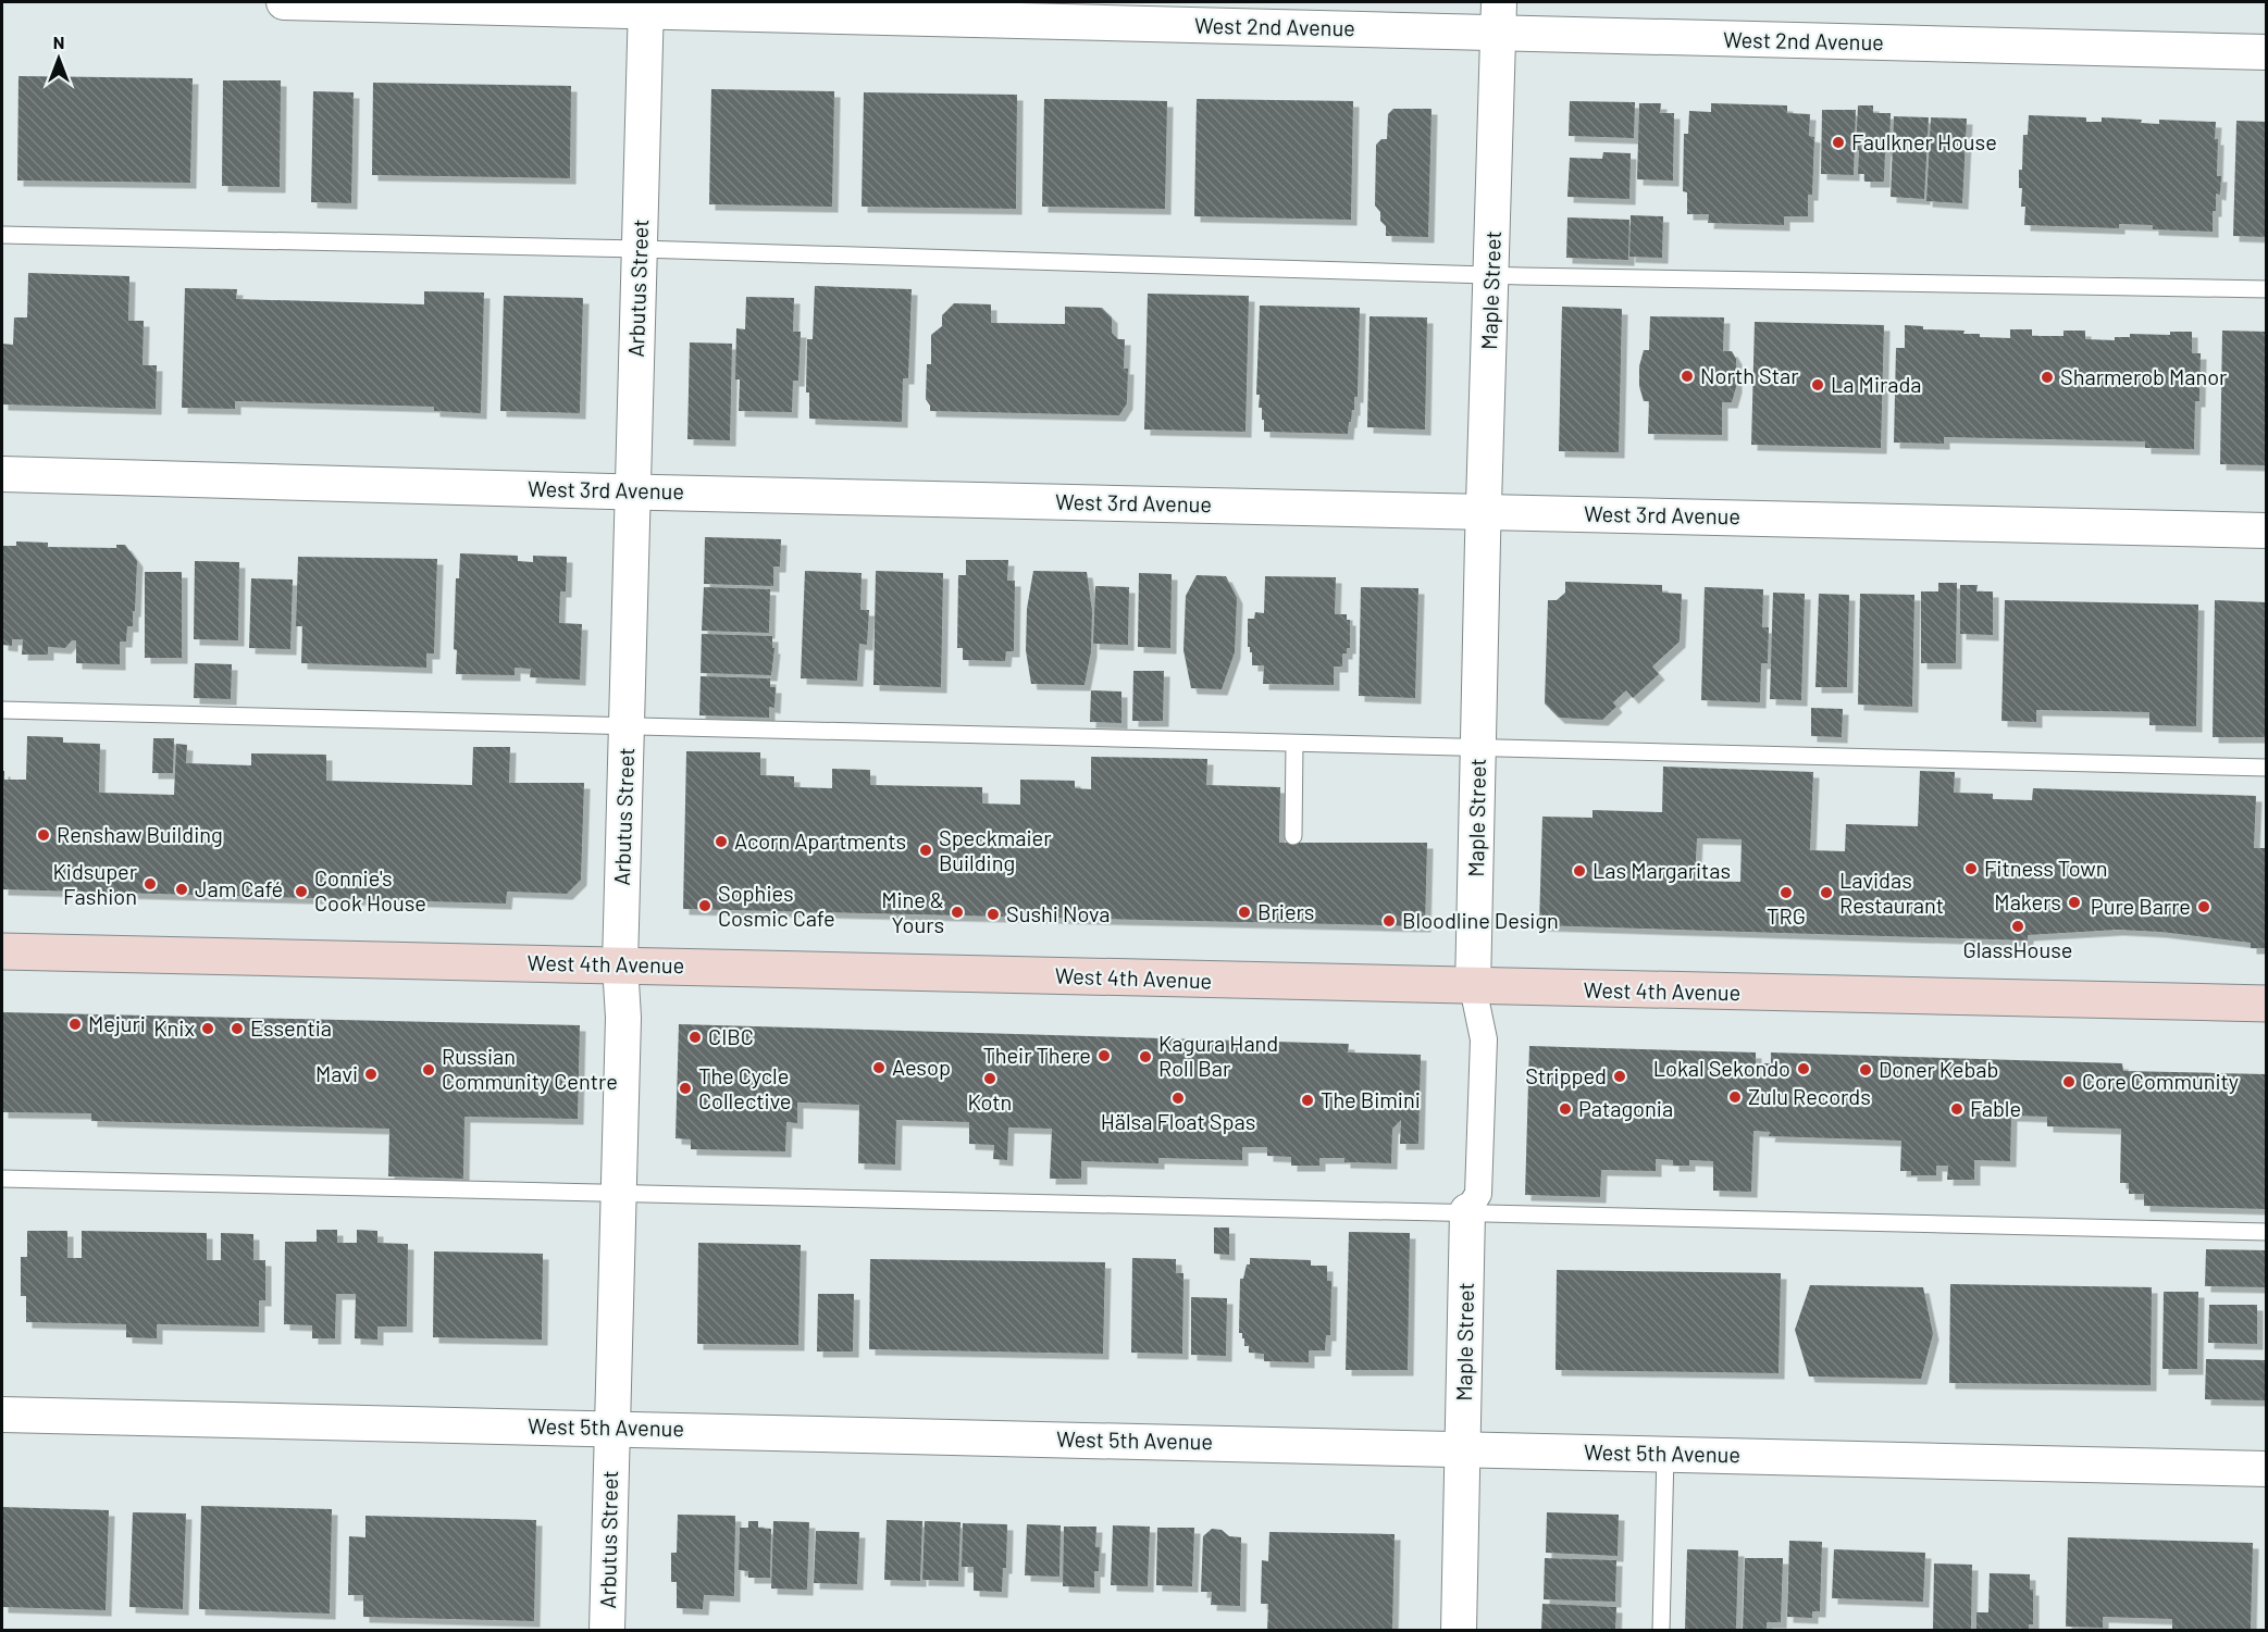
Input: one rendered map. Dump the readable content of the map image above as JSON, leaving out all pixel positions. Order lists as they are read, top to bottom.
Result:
{
  "streets": {
    "main road": ["West 4th Avenue"],
    "street": [
      "West 2nd Avenue",
      "Arbutus Street",
      "Maple Street",
      "West 3rd Avenue",
      "West 5th Avenue"
    ]
  },
  "crossings": [
    ["West 2nd Avenue", "Arbutus Street"],
    ["West 2nd Avenue", "Maple Street"],
    ["Arbutus Street", "West 3rd Avenue"],
    ["Arbutus Street", "West 4th Avenue"],
    ["Arbutus Street", "West 5th Avenue"],
    ["Maple Street", "West 3rd Avenue"],
    ["Maple Street", "West 4th Avenue"],
    ["Maple Street", "West 5th Avenue"]
  ],
  "places": [
    "Faulkner House",
    "North Star",
    "Sharmerob Manor",
    "La Mirada",
    "Renshaw Building",
    "Acorn Apartments",
    "Speckmaier Building",
    "Fitness Town",
    "Las Margaritas",
    "Kidsuper Fashion",
    "Jam Café",
    "Connie's Cook House",
    "TRG",
    "Lavidas Restaurant",
    "Makers",
    "Sophies Cosmic Cafe",
    "Pure Barre",
    "Mine & Yours",
    "Briers",
    "Sushi Nova",
    "Bloodline Design",
    "GlassHouse",
    "Mejuri",
    "Knix",
    "Essentia",
    "CIBC",
    "Their There",
    "Kagura Hand Roll Bar",
    "Aesop",
    "Lokal Sekondo",
    "Russian Community Centre",
    "Doner Kebab",
    "Mavi",
    "Stripped",
    "Kotn",
    "Core Community",
    "The Cycle Collective",
    "Zulu Records",
    "Hälsa Float Spas",
    "The Bimini",
    "Patagonia",
    "Fable"
  ],
  "north": "top"
}
